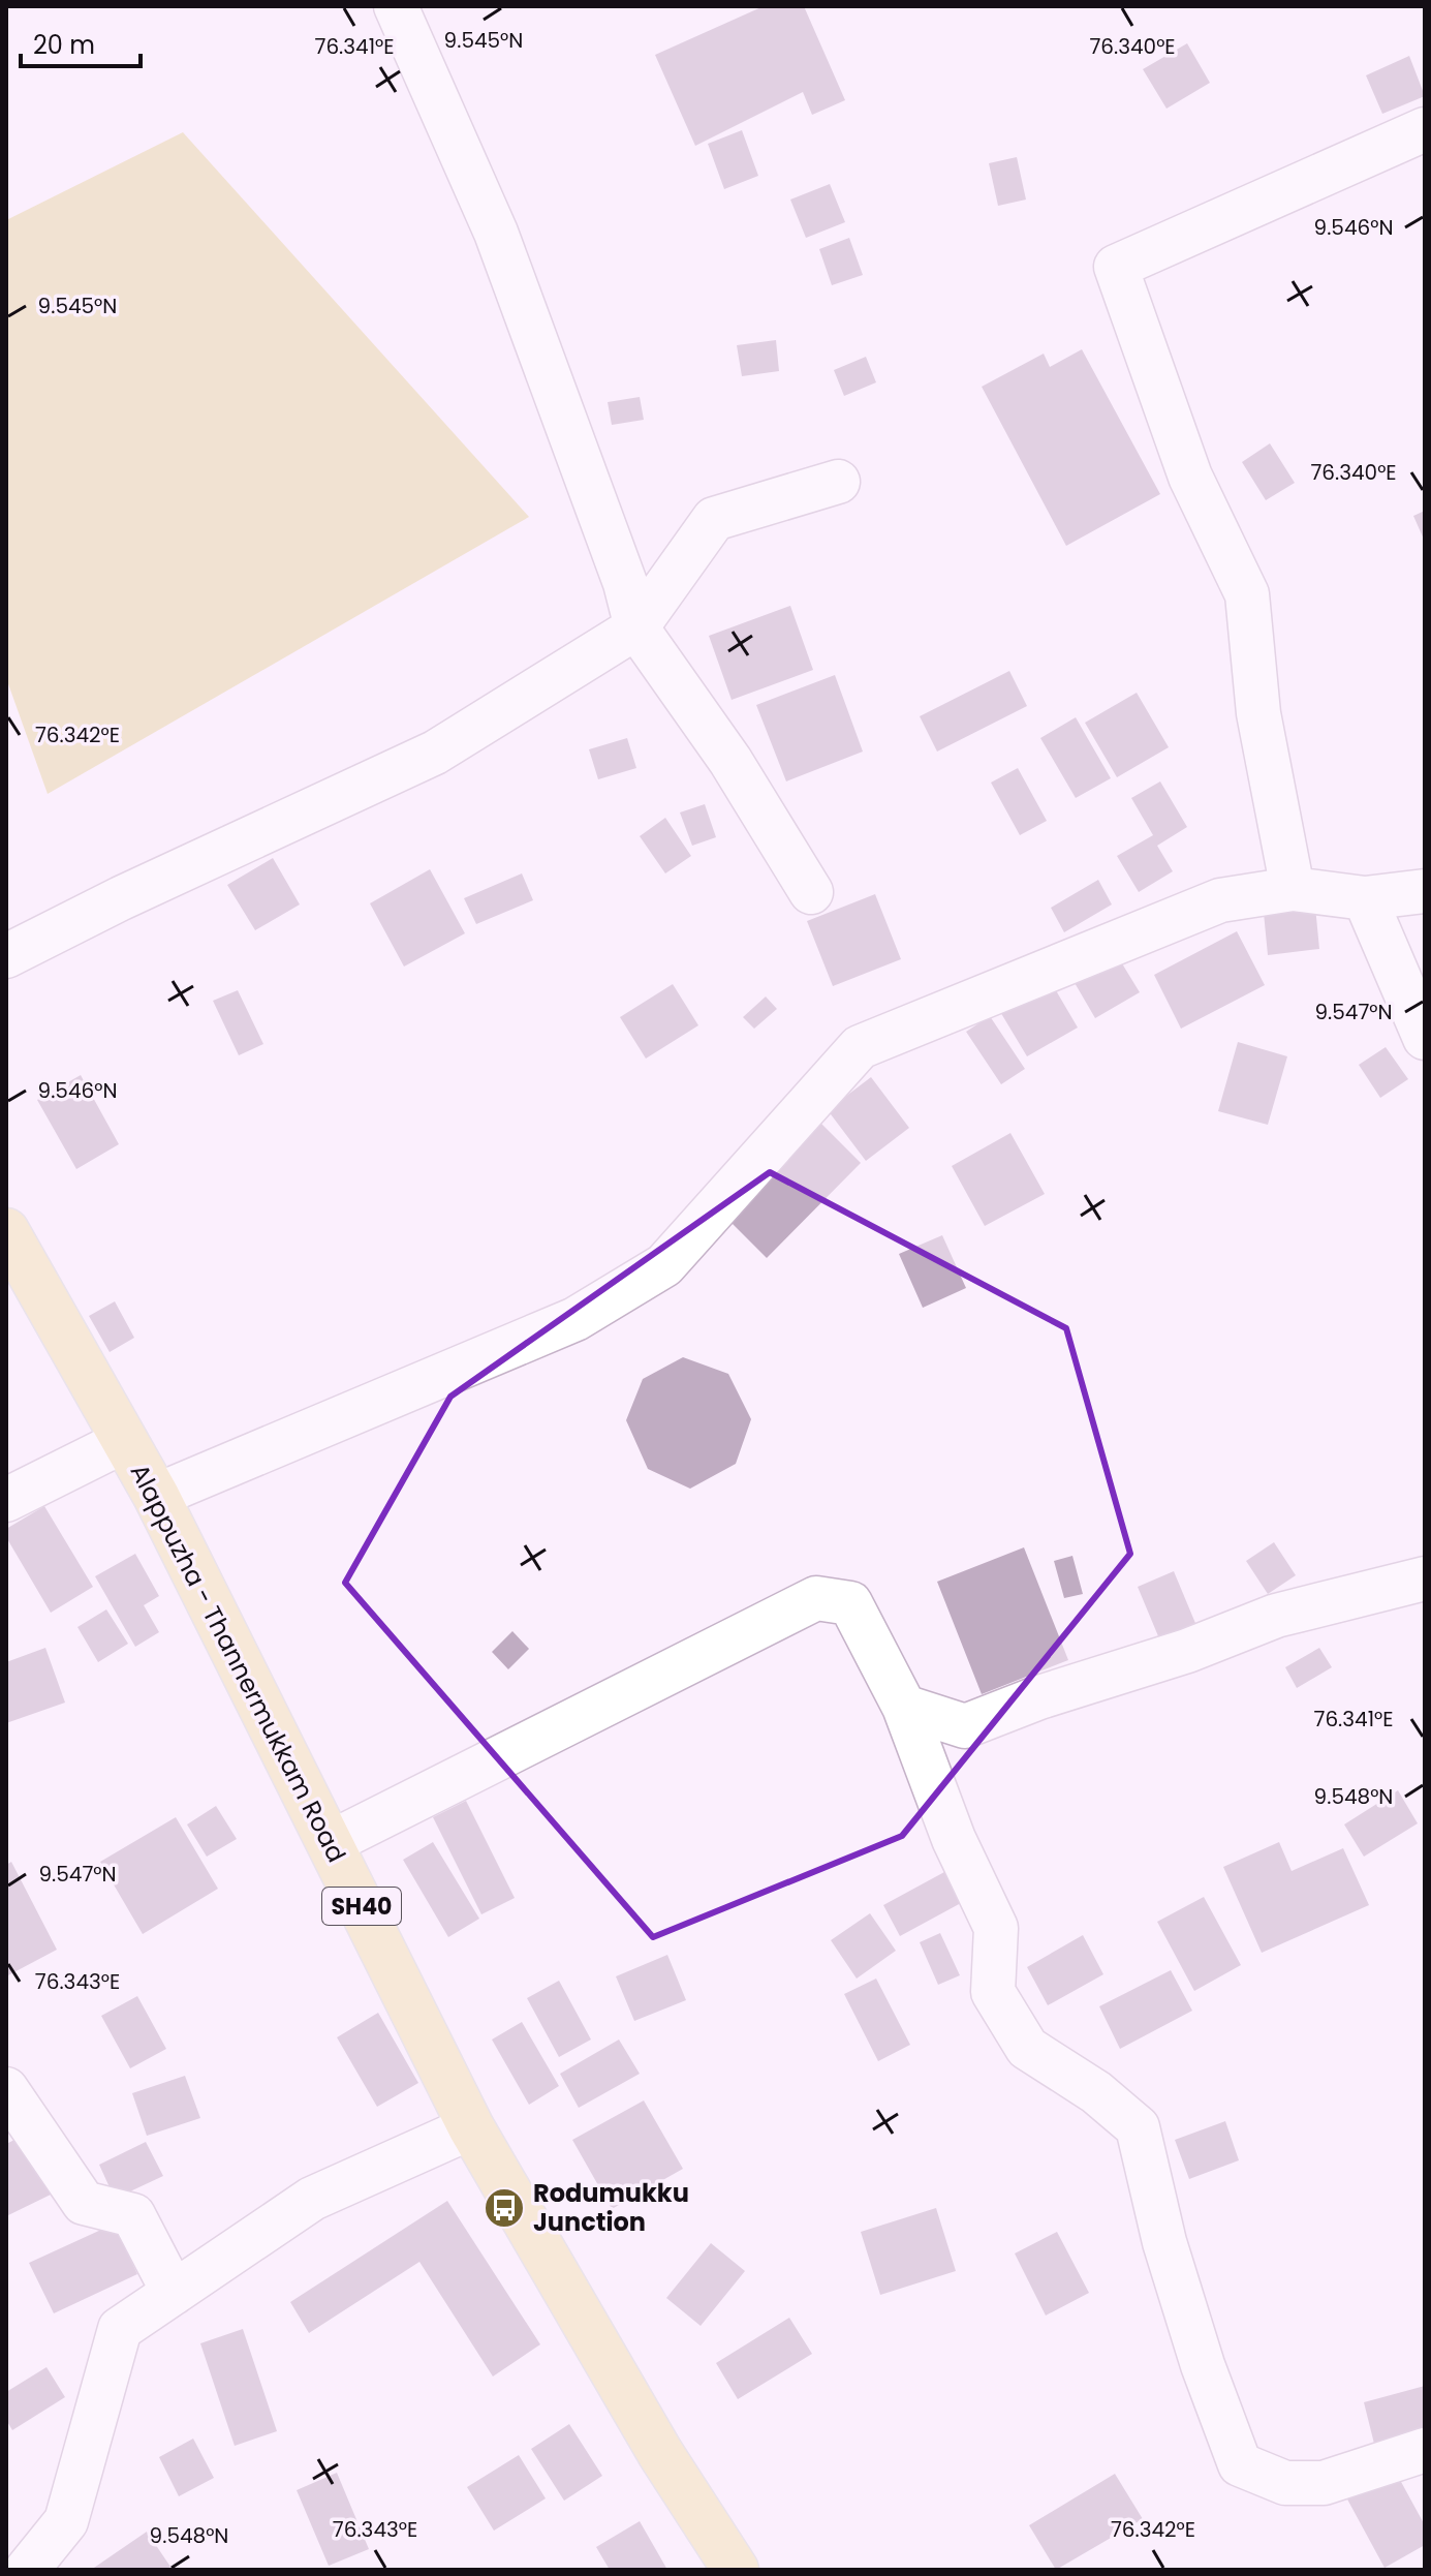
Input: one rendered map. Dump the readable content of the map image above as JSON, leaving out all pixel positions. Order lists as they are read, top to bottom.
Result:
{
  "streets": {
    "main road": ["Alappuzha - Thannermukkam Road", "SH40"]
  },
  "places": {
    "bus stop": ["Rodumukku Junction"]
  },
  "scale_bar": "20 m",
  "coordinates": [
    "9.545°N",
    "76.341°E",
    "76.340°E",
    "9.546°N",
    "76.342°E",
    "9.547°N",
    "9.548°N",
    "76.343°E"
  ]
}
